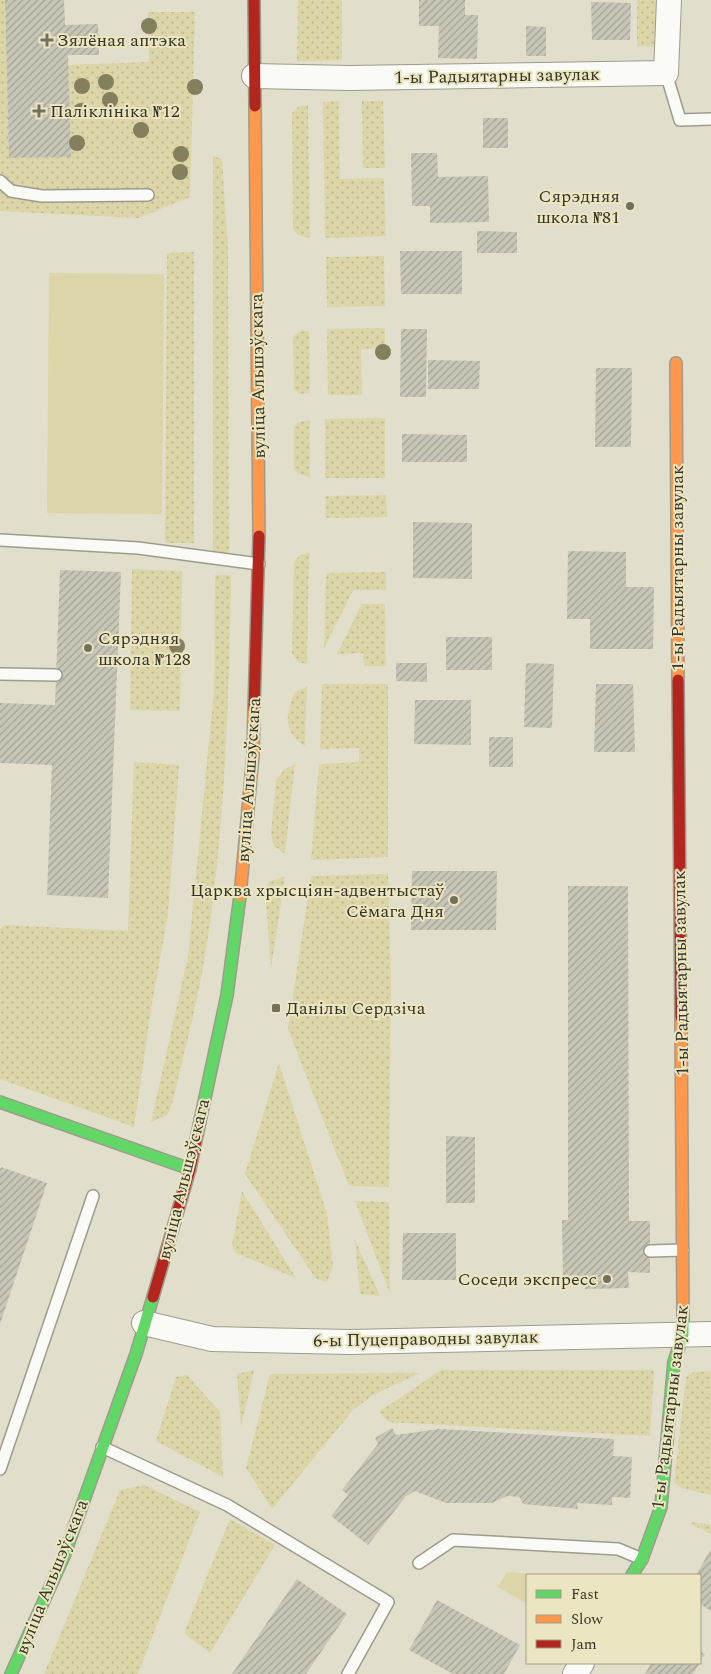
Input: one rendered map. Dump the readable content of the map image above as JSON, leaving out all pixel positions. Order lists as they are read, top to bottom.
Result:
{
  "streets": {
    "main road": ["1-ы Радыятарны завулак", "вуліца Альшэўскага"],
    "street": ["6-ы Пуцеправодны завулак"]
  },
  "crossings": [
    ["1-ы Радыятарны завулак", "вуліца Альшэўскага"],
    ["1-ы Радыятарны завулак", "6-ы Пуцеправодны завулак"],
    ["вуліца Альшэўскага", "6-ы Пуцеправодны завулак"]
  ],
  "places": {
    "health": ["Зялёная аптэка", "Паліклініка №12"],
    "other": [
      "Сярэдняя школа №81",
      "Сярэдняя школа №128",
      "Царква хрысціян-адвентыстаў Сёмага Дня",
      "Соседи экспресс"
    ],
    "transit": ["Данілы Сердзіча"]
  },
  "legend": ["Fast", "Slow", "Jam"]
}
